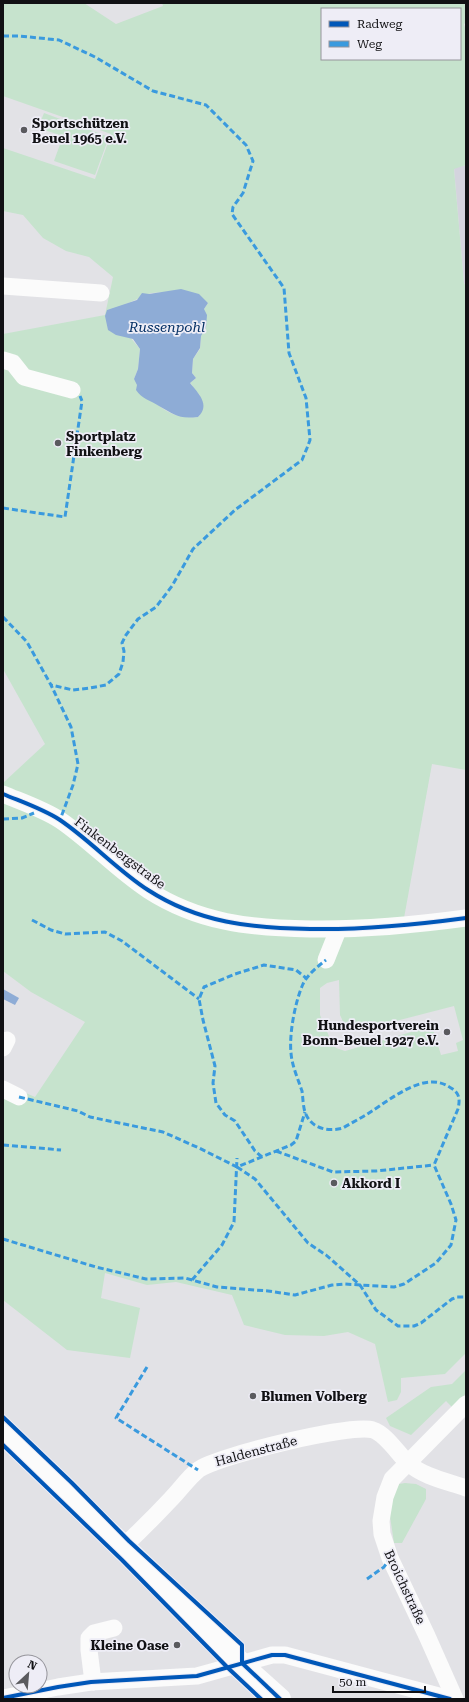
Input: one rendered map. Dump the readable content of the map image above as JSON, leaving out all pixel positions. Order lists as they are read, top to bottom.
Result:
{
  "streets": {
    "street": ["Finkenbergstraße", "Haldenstraße", "Broichstraße"]
  },
  "crossings": [
    ["Haldenstraße", "Broichstraße"]
  ],
  "water": ["Russenpohl"],
  "places": [
    "Sportschützen Beuel 1965 e.V.",
    "Sportplatz Finkenberg",
    "Hundesportverein Bonn-Beuel 1927 e.V.",
    "Akkord I",
    "Blumen Volberg",
    "Kleine Oase"
  ],
  "legend": ["Radweg", "Weg"],
  "scale_bar": "50 m",
  "north": "top right"
}
